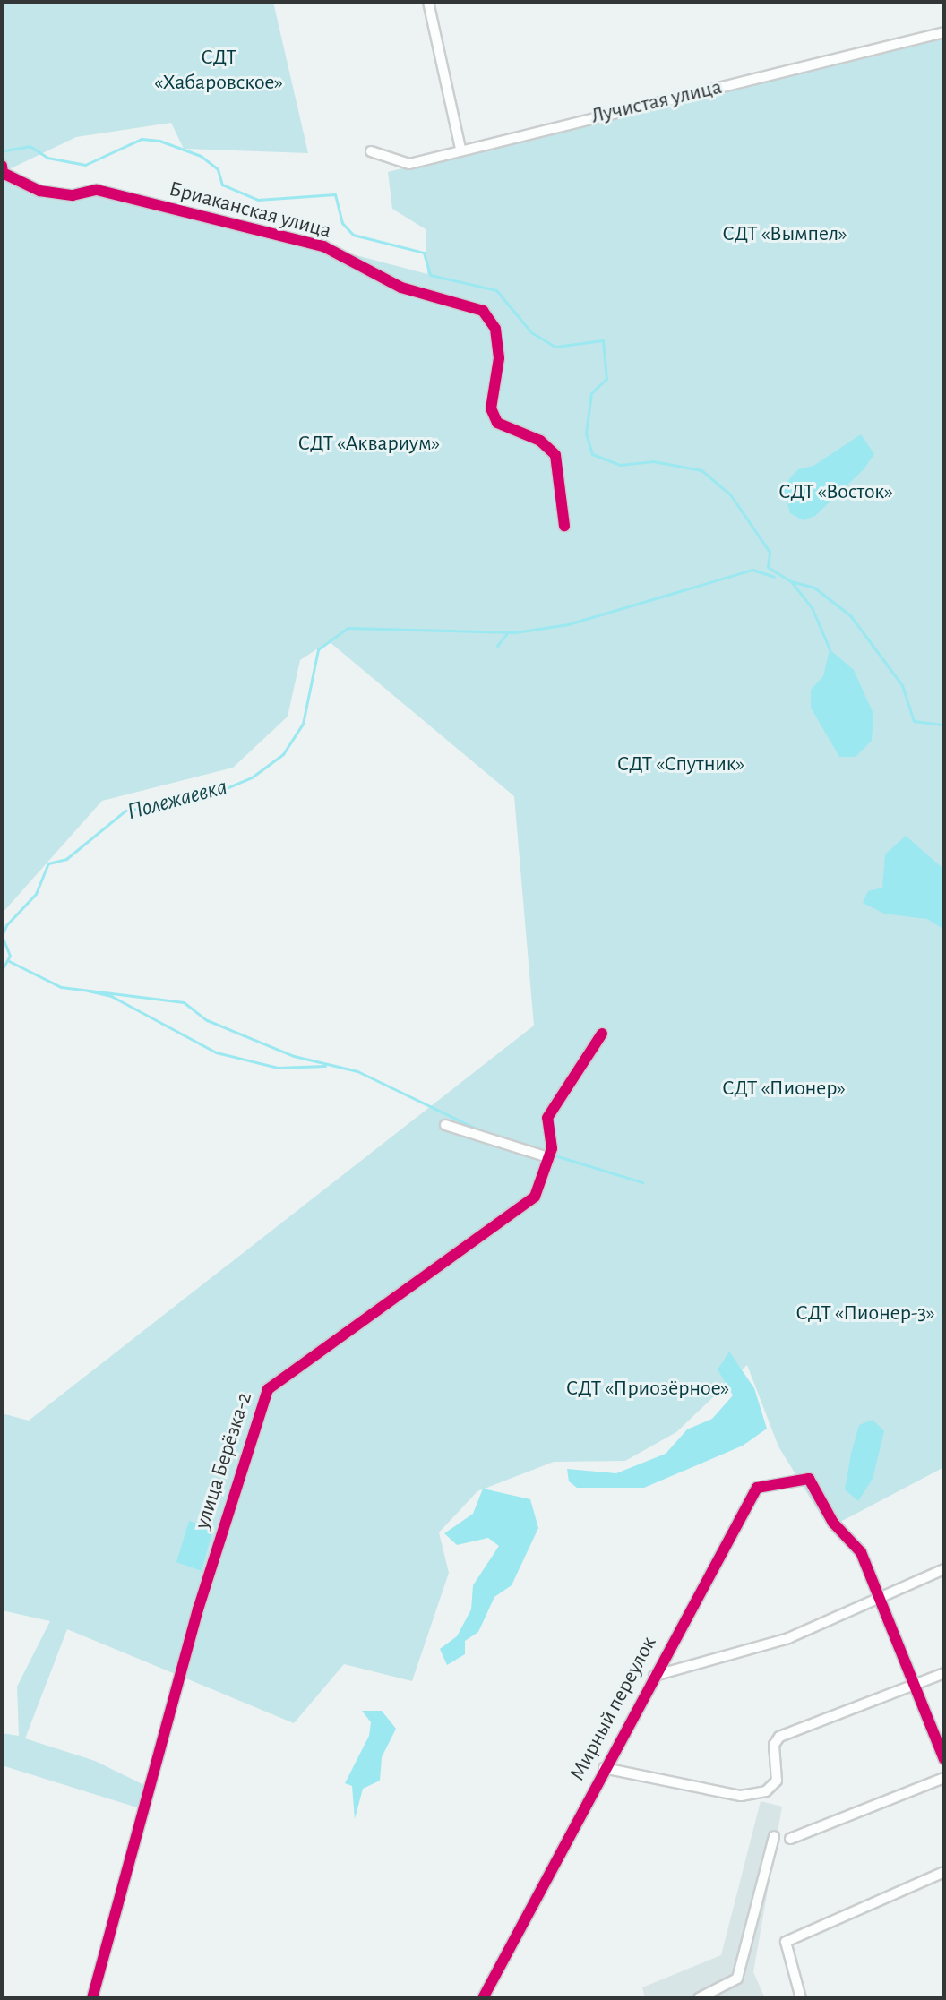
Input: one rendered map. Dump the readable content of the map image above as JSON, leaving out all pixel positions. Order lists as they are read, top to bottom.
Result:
{
  "streets": {
    "street": [
      "Лучистая улица",
      "Бриаканская улица",
      "улица Берёзка-2",
      "Мирный переулок"
    ]
  },
  "water": ["Полежаевка"],
  "parks": [
    "СДТ «Хабаровское»",
    "СДТ «Вымпел»",
    "СДТ «Аквариум»",
    "СДТ «Восток»",
    "СДТ «Спутник»",
    "СДТ «Пионер»",
    "СДТ «Пионер-3»",
    "СДТ «Приозёрное»"
  ]
}
